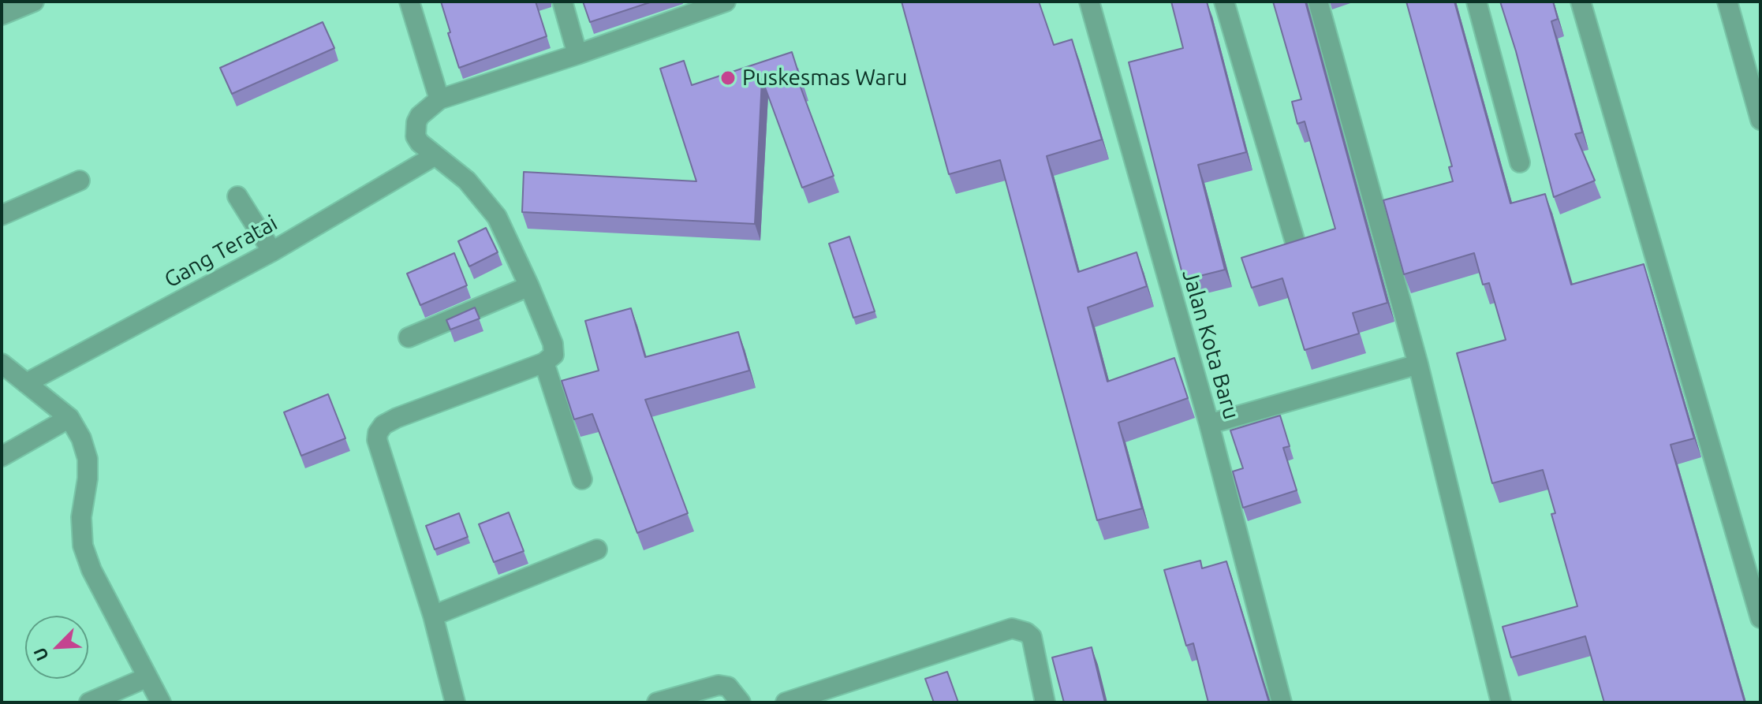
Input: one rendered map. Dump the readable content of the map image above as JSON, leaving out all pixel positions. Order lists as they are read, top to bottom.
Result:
{
  "streets": {
    "street": ["Gang Teratai", "Jalan Kota Baru"]
  },
  "places": ["Puskesmas Waru"],
  "north": "bottom left"
}
